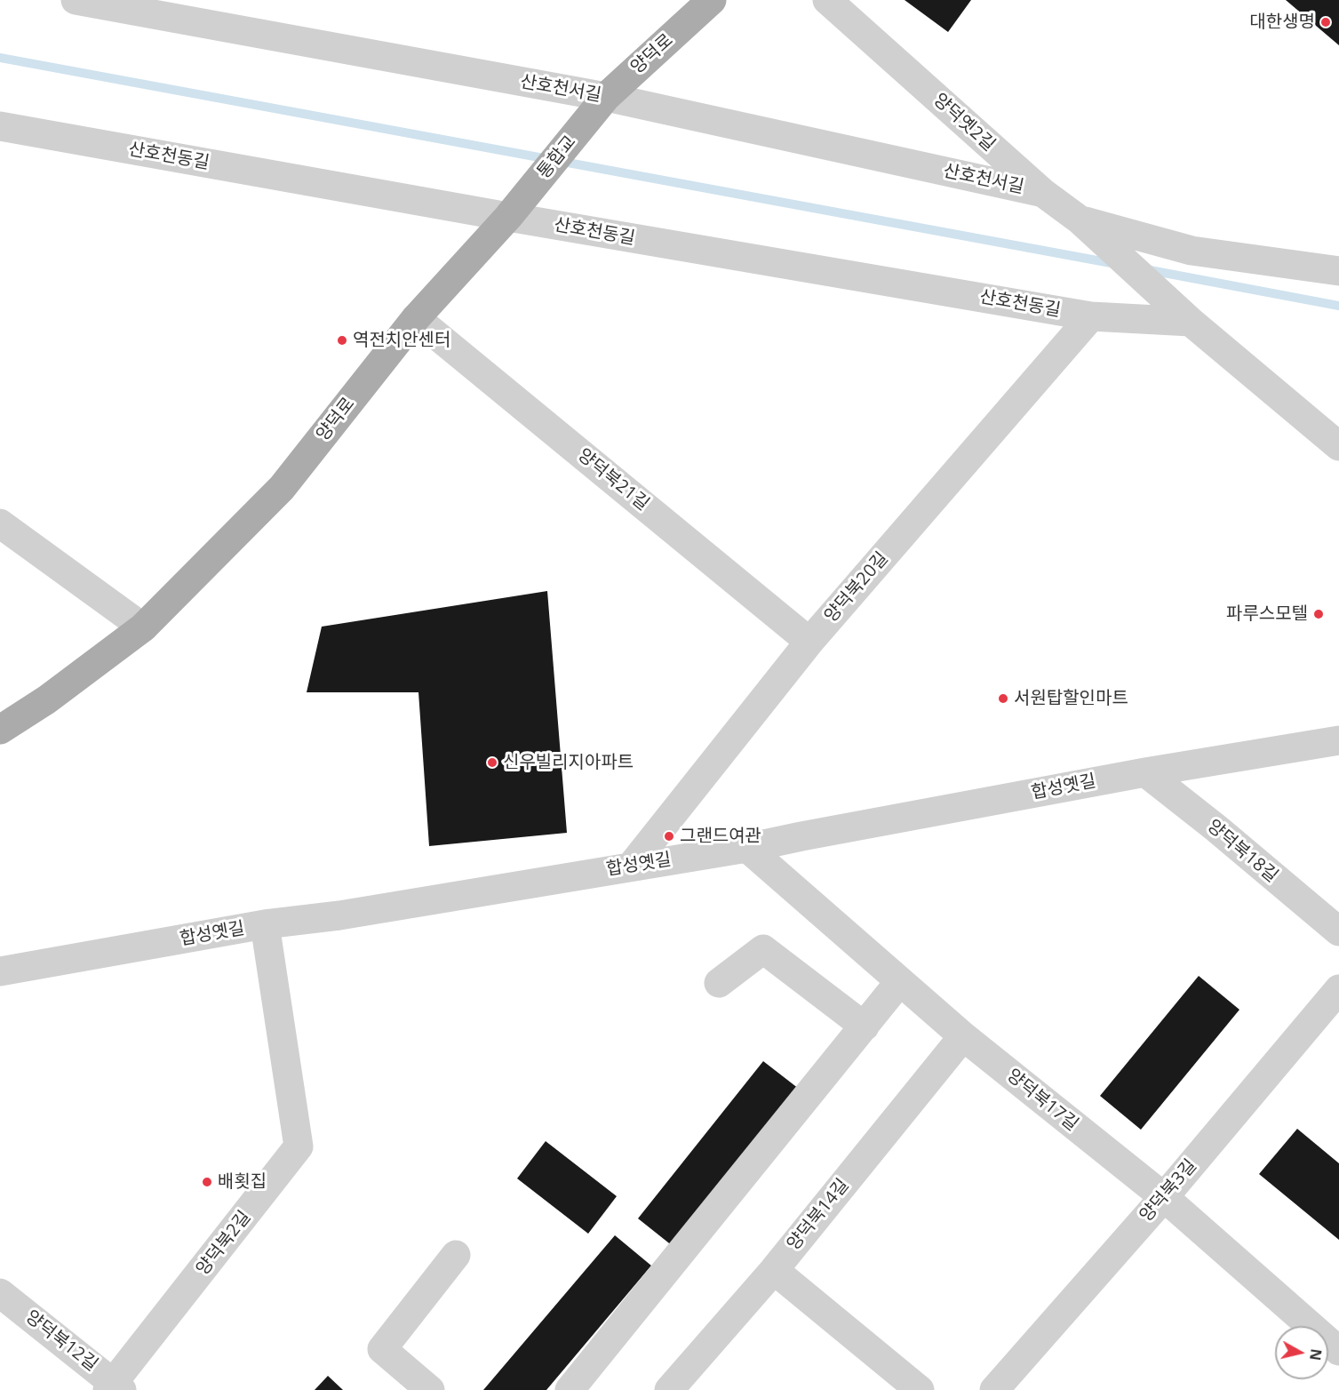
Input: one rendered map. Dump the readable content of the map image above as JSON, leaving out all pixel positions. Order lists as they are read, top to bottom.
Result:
{
  "streets": {
    "main road": ["양덕로", "통합교"],
    "street": [
      "산호천서길",
      "양덕옛2길",
      "산호천동길",
      "양덕북21길",
      "양덕북20길",
      "합성옛길",
      "양덕북18길",
      "양덕북17길",
      "양덕북3길",
      "양덕북14길",
      "양덕북2길",
      "양덕북12길"
    ]
  },
  "crossings": [
    ["양덕로", "산호천서길"],
    ["양덕로", "산호천동길"],
    ["양덕로", "통합교"],
    ["양덕로", "양덕북21길"],
    ["산호천서길", "양덕옛2길"],
    ["산호천서길", "통합교"],
    ["양덕옛2길", "산호천동길"],
    ["산호천동길", "통합교"],
    ["산호천동길", "양덕북20길"],
    ["양덕북21길", "양덕북20길"],
    ["양덕북20길", "합성옛길"],
    ["합성옛길", "양덕북18길"],
    ["합성옛길", "양덕북17길"],
    ["합성옛길", "양덕북2길"],
    ["양덕북17길", "양덕북3길"],
    ["양덕북17길", "양덕북14길"],
    ["양덕북2길", "양덕북12길"]
  ],
  "places": [
    "대한생명",
    "역전치안센터",
    "파루스모텔",
    "서원탑할인마트",
    "신우빌리지아파트",
    "그랜드여관",
    "배횟집"
  ],
  "north": "right"
}
